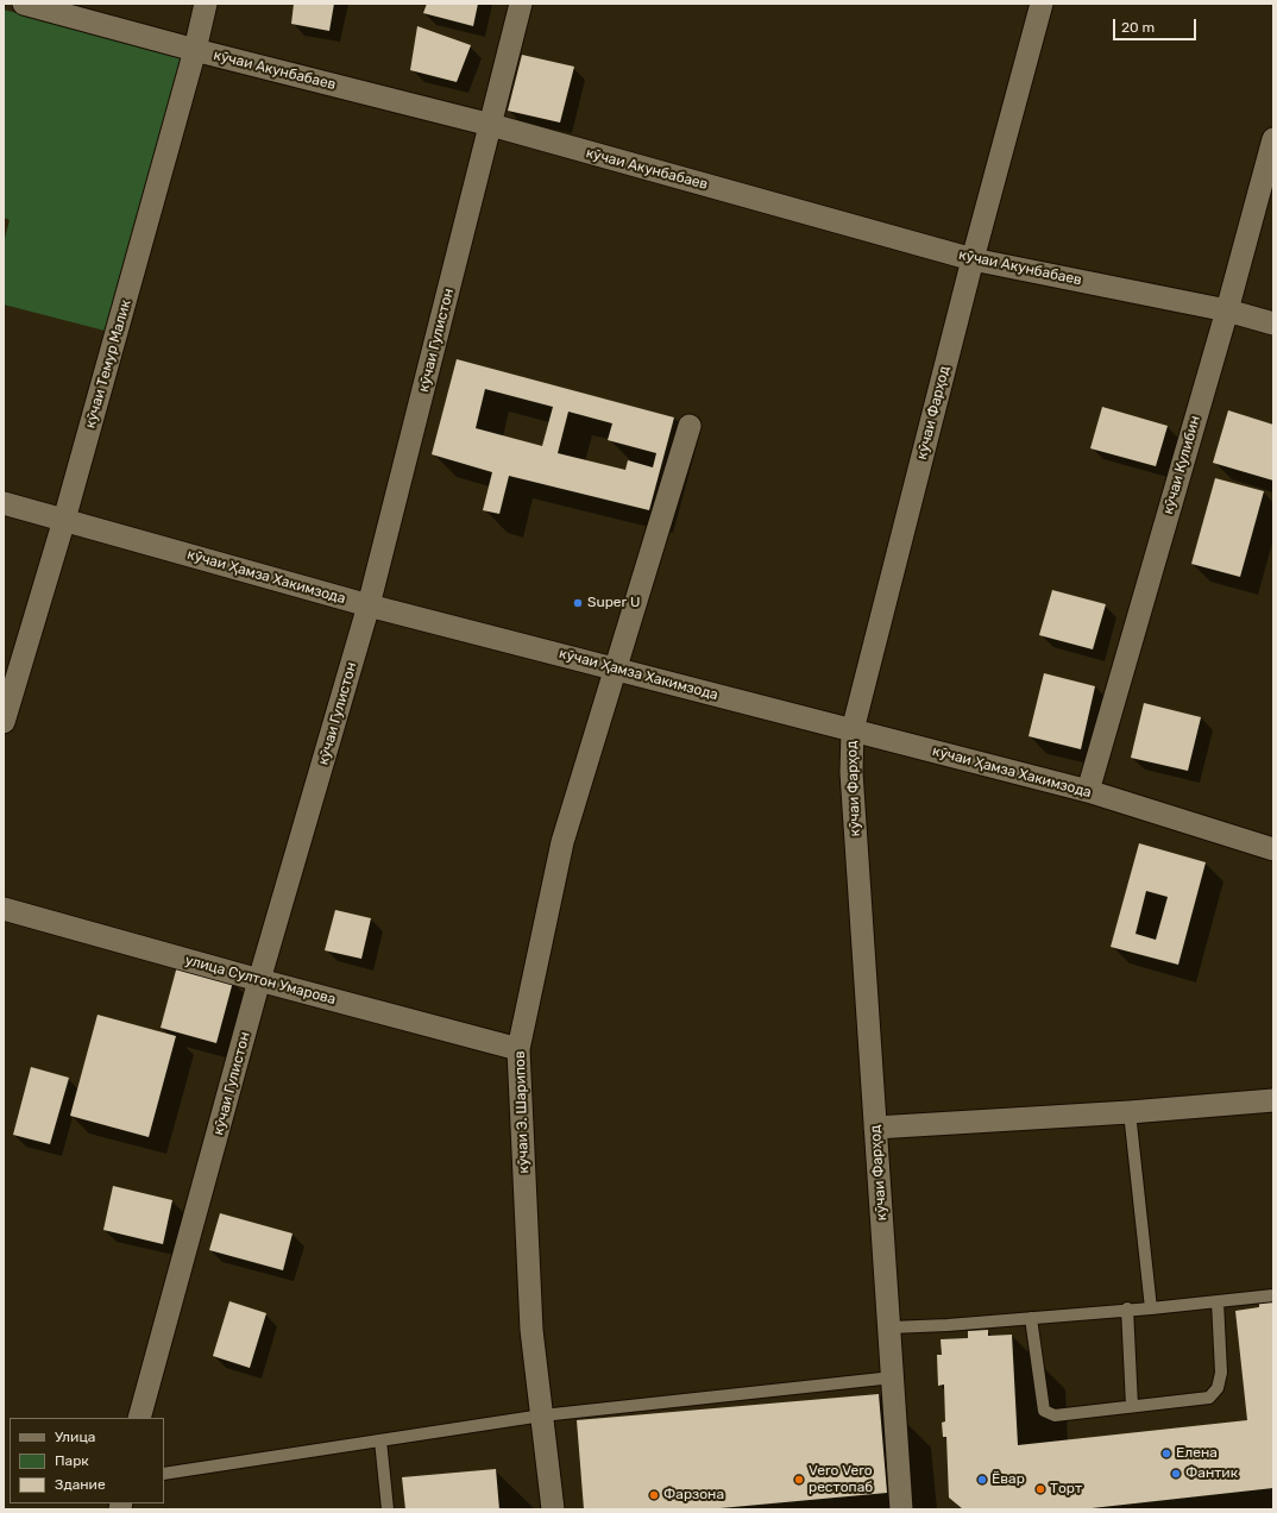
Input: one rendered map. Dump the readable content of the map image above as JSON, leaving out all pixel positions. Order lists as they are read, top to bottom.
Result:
{
  "streets": {
    "street": [
      "кӯчаи Акунбабаев",
      "кӯчаи Гулистон",
      "кӯчаи Темур Малик",
      "кӯчаи Фарҳод",
      "кӯчаи Кулибин",
      "кӯчаи Ҳамза Хакимзода",
      "улица Султон Умарова",
      "кӯчаи Э. Шарипов"
    ]
  },
  "crossings": [
    ["кӯчаи Акунбабаев", "кӯчаи Гулистон"],
    ["кӯчаи Акунбабаев", "кӯчаи Темур Малик"],
    ["кӯчаи Акунбабаев", "кӯчаи Фарҳод"],
    ["кӯчаи Акунбабаев", "кӯчаи Кулибин"],
    ["кӯчаи Гулистон", "кӯчаи Ҳамза Хакимзода"],
    ["кӯчаи Гулистон", "улица Султон Умарова"],
    ["кӯчаи Темур Малик", "кӯчаи Ҳамза Хакимзода"],
    ["кӯчаи Фарҳод", "кӯчаи Ҳамза Хакимзода"],
    ["кӯчаи Кулибин", "кӯчаи Ҳамза Хакимзода"],
    ["кӯчаи Ҳамза Хакимзода", "кӯчаи Э. Шарипов"],
    ["улица Султон Умарова", "кӯчаи Э. Шарипов"]
  ],
  "places": [
    "Super U",
    "Елена",
    "Фантик",
    "Vero Vero рестопаб",
    "Ёвар",
    "Торт",
    "Фарзона"
  ],
  "legend": ["Улица", "Парк", "Здание"],
  "scale_bar": "20 m"
}
